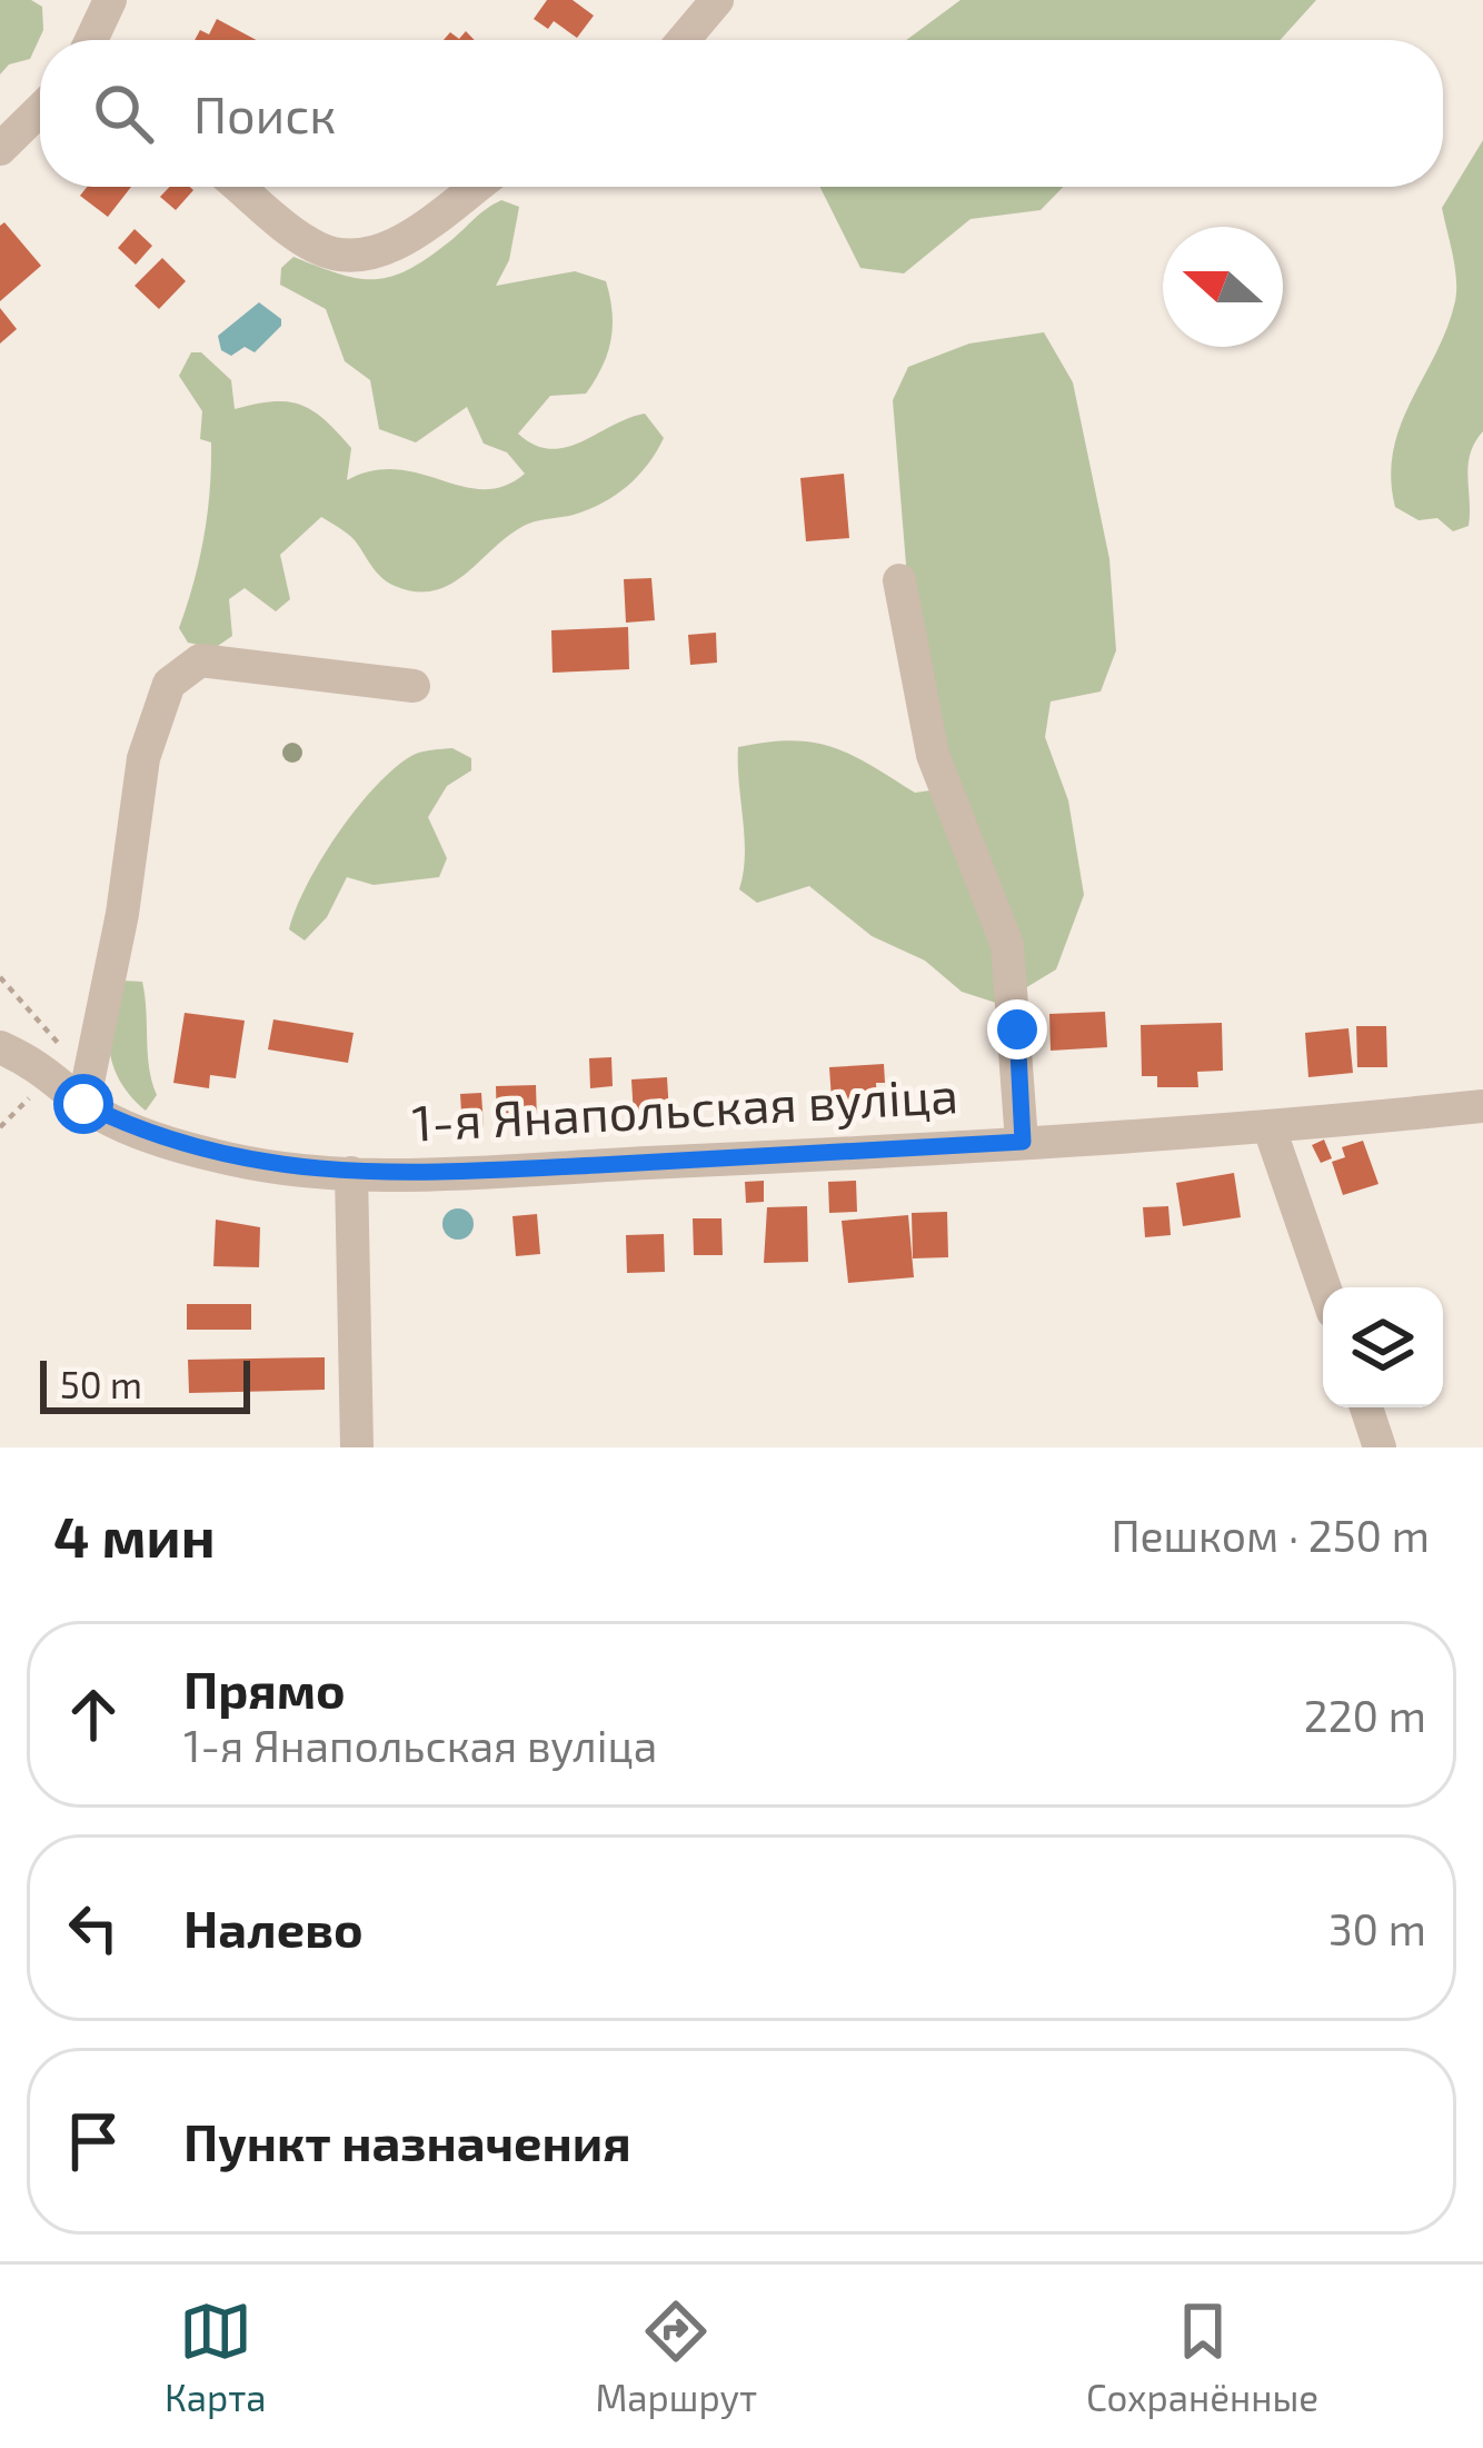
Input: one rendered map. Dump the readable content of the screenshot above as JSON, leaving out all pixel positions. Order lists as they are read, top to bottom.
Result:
{
  "streets": {
    "street": ["1-я Янапольская вуліца"]
  },
  "scale_bar": "50 m",
  "north": "left",
  "page": {
    "search": "Поиск",
    "scale": "50 m",
    "heading": ["4 мин", "Пешком · 250 m"],
    "list": [
      ["Прямо", "1-я Янапольская вуліца", "220 m"],
      ["Налево", "30 m"],
      "Пункт назначения"
    ],
    "nav": ["Карта", "Маршрут", "Сохранённые"]
  }
}
